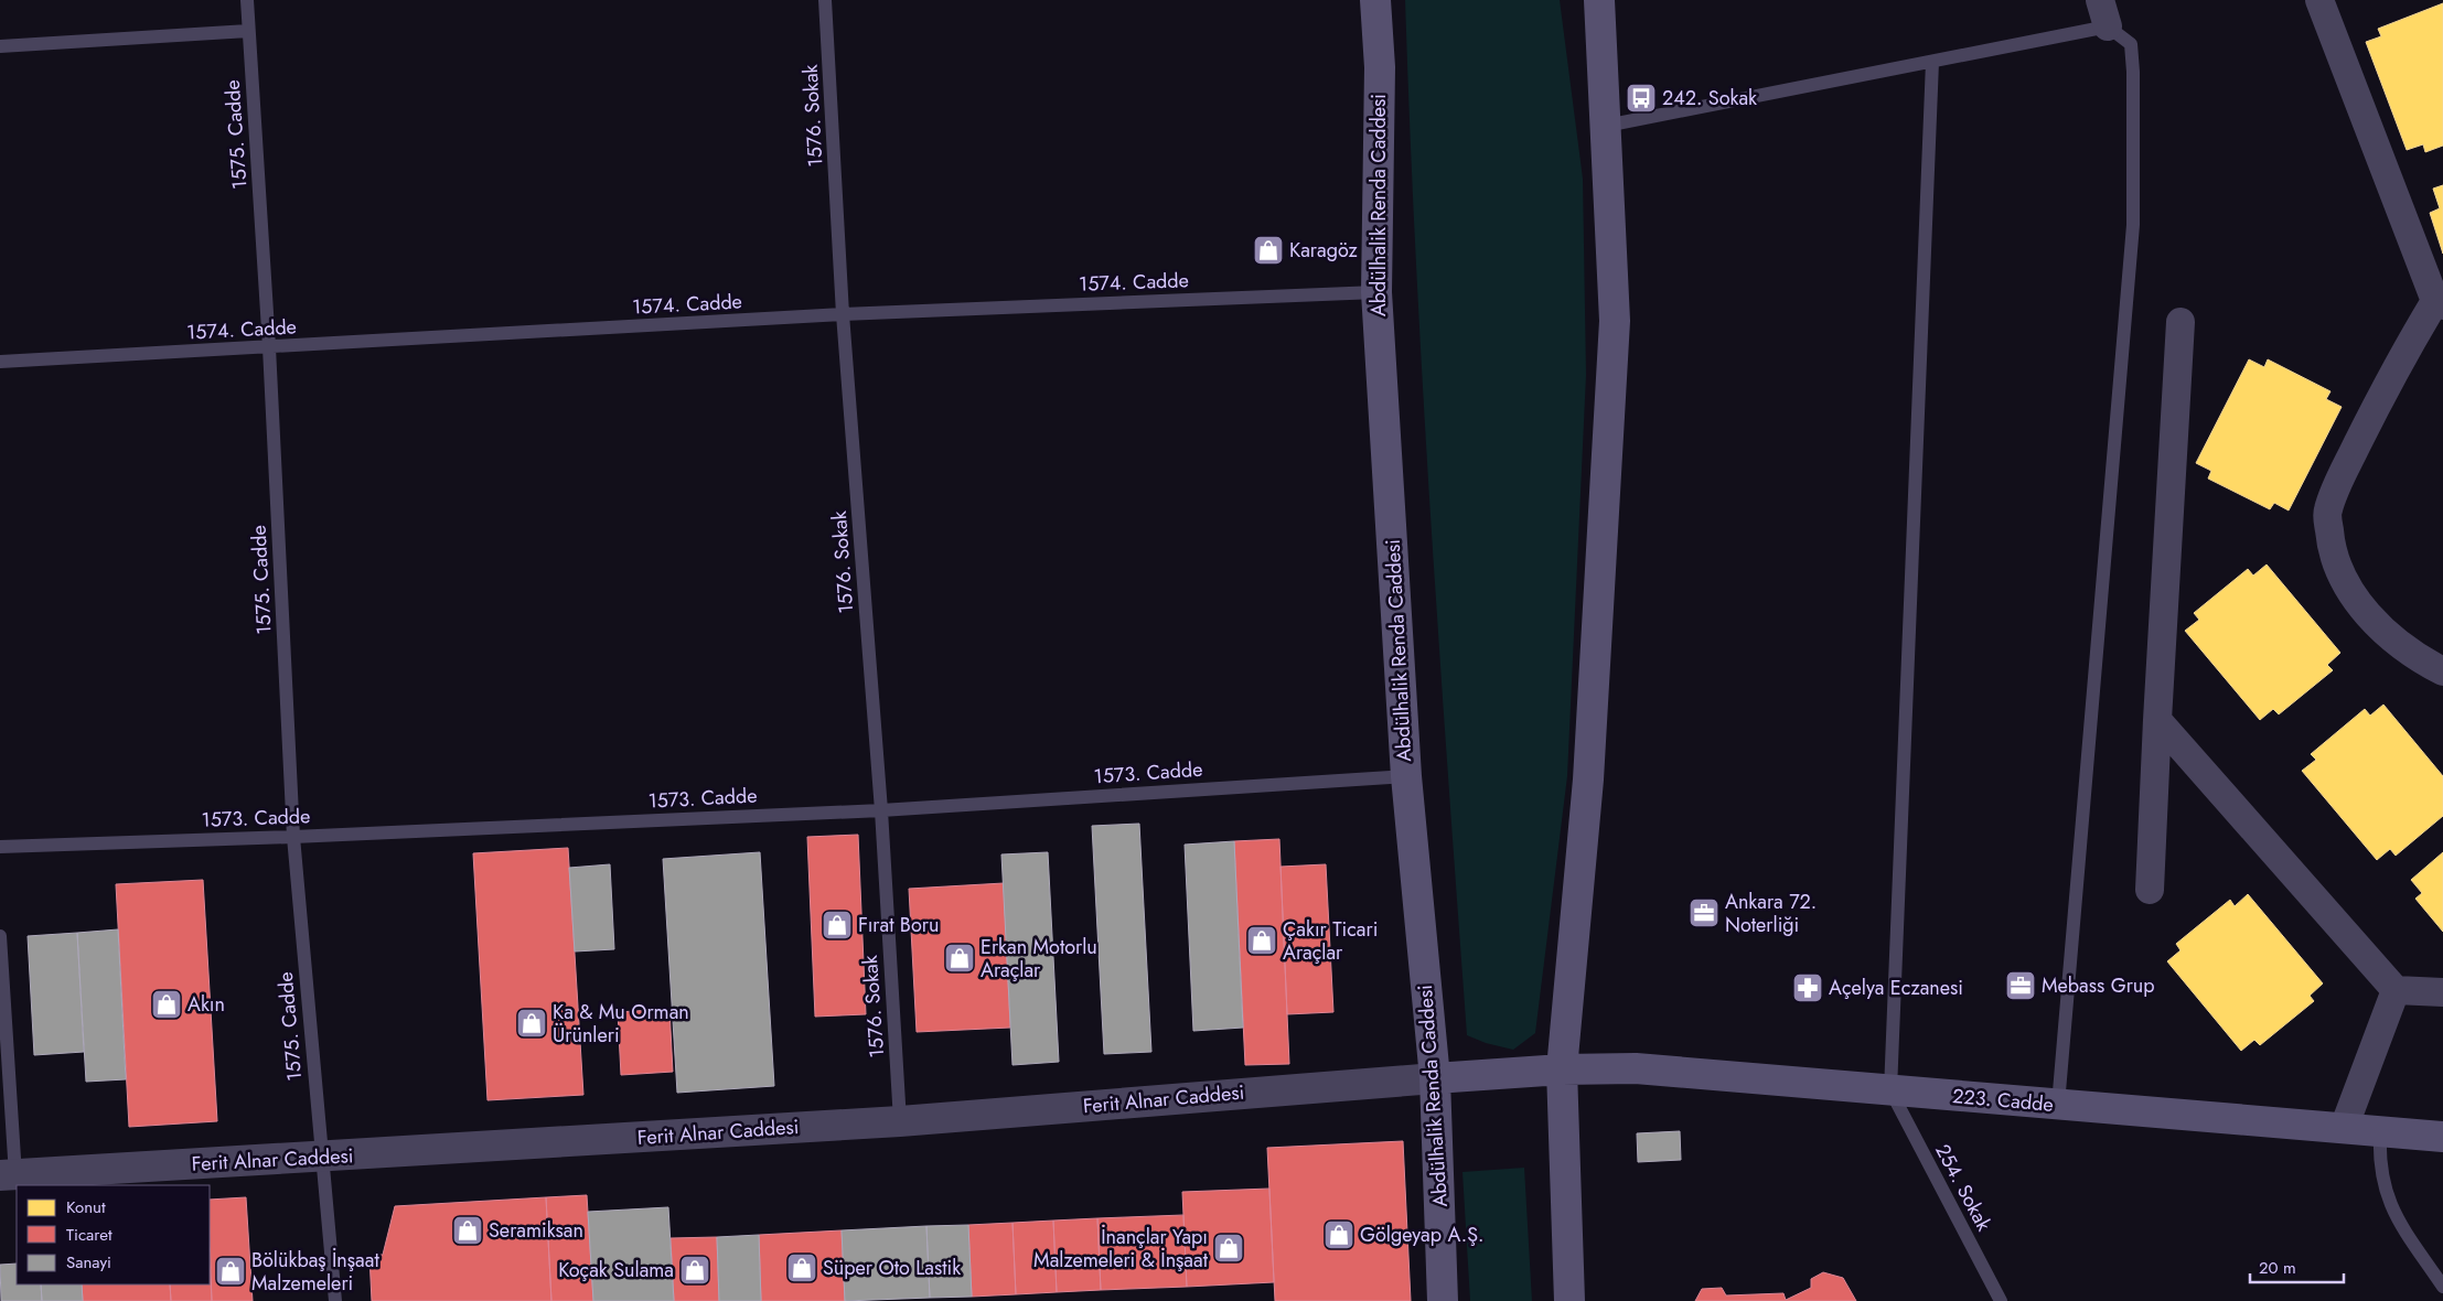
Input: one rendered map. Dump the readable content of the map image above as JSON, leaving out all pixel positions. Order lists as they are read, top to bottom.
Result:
{
  "streets": {
    "main road": ["Abdülhalik Renda Caddesi", "223. Cadde"],
    "street": ["Ferit Alnar Caddesi"],
    "lane": [
      "1576. Sokak",
      "1575. Cadde",
      "1574. Cadde",
      "1573. Cadde",
      "254. Sokak"
    ]
  },
  "crossings": [
    ["1576. Sokak", "1574. Cadde"],
    ["1576. Sokak", "1573. Cadde"],
    ["1576. Sokak", "Ferit Alnar Caddesi"],
    ["1575. Cadde", "1574. Cadde"],
    ["1575. Cadde", "1573. Cadde"],
    ["1575. Cadde", "Ferit Alnar Caddesi"],
    ["Abdülhalik Renda Caddesi", "1574. Cadde"],
    ["Abdülhalik Renda Caddesi", "1573. Cadde"],
    ["Abdülhalik Renda Caddesi", "Ferit Alnar Caddesi"],
    ["Abdülhalik Renda Caddesi", "223. Cadde"],
    ["Ferit Alnar Caddesi", "223. Cadde"],
    ["223. Cadde", "254. Sokak"]
  ],
  "places": {
    "bus stop": ["242. Sokak"],
    "shop": [
      "Karagöz",
      "Fırat Boru",
      "Çakır Ticari Araçlar",
      "Erkan Motorlu Araçlar",
      "Akın",
      "Ka & Mu Orman Ürünleri",
      "Seramiksan",
      "Gölgeyap A.Ş.",
      "İnançlar Yapı Malzemeleri & İnşaat",
      "Süper Oto Lastik",
      "Koçak Sulama",
      "Bölükbaş İnşaat Malzemeleri"
    ],
    "office": ["Ankara 72. Noterliği", "Mebass Grup"],
    "pharmacy": ["Açelya Eczanesi"]
  },
  "legend": ["Konut", "Ticaret", "Sanayi"],
  "scale_bar": "20 m"
}
